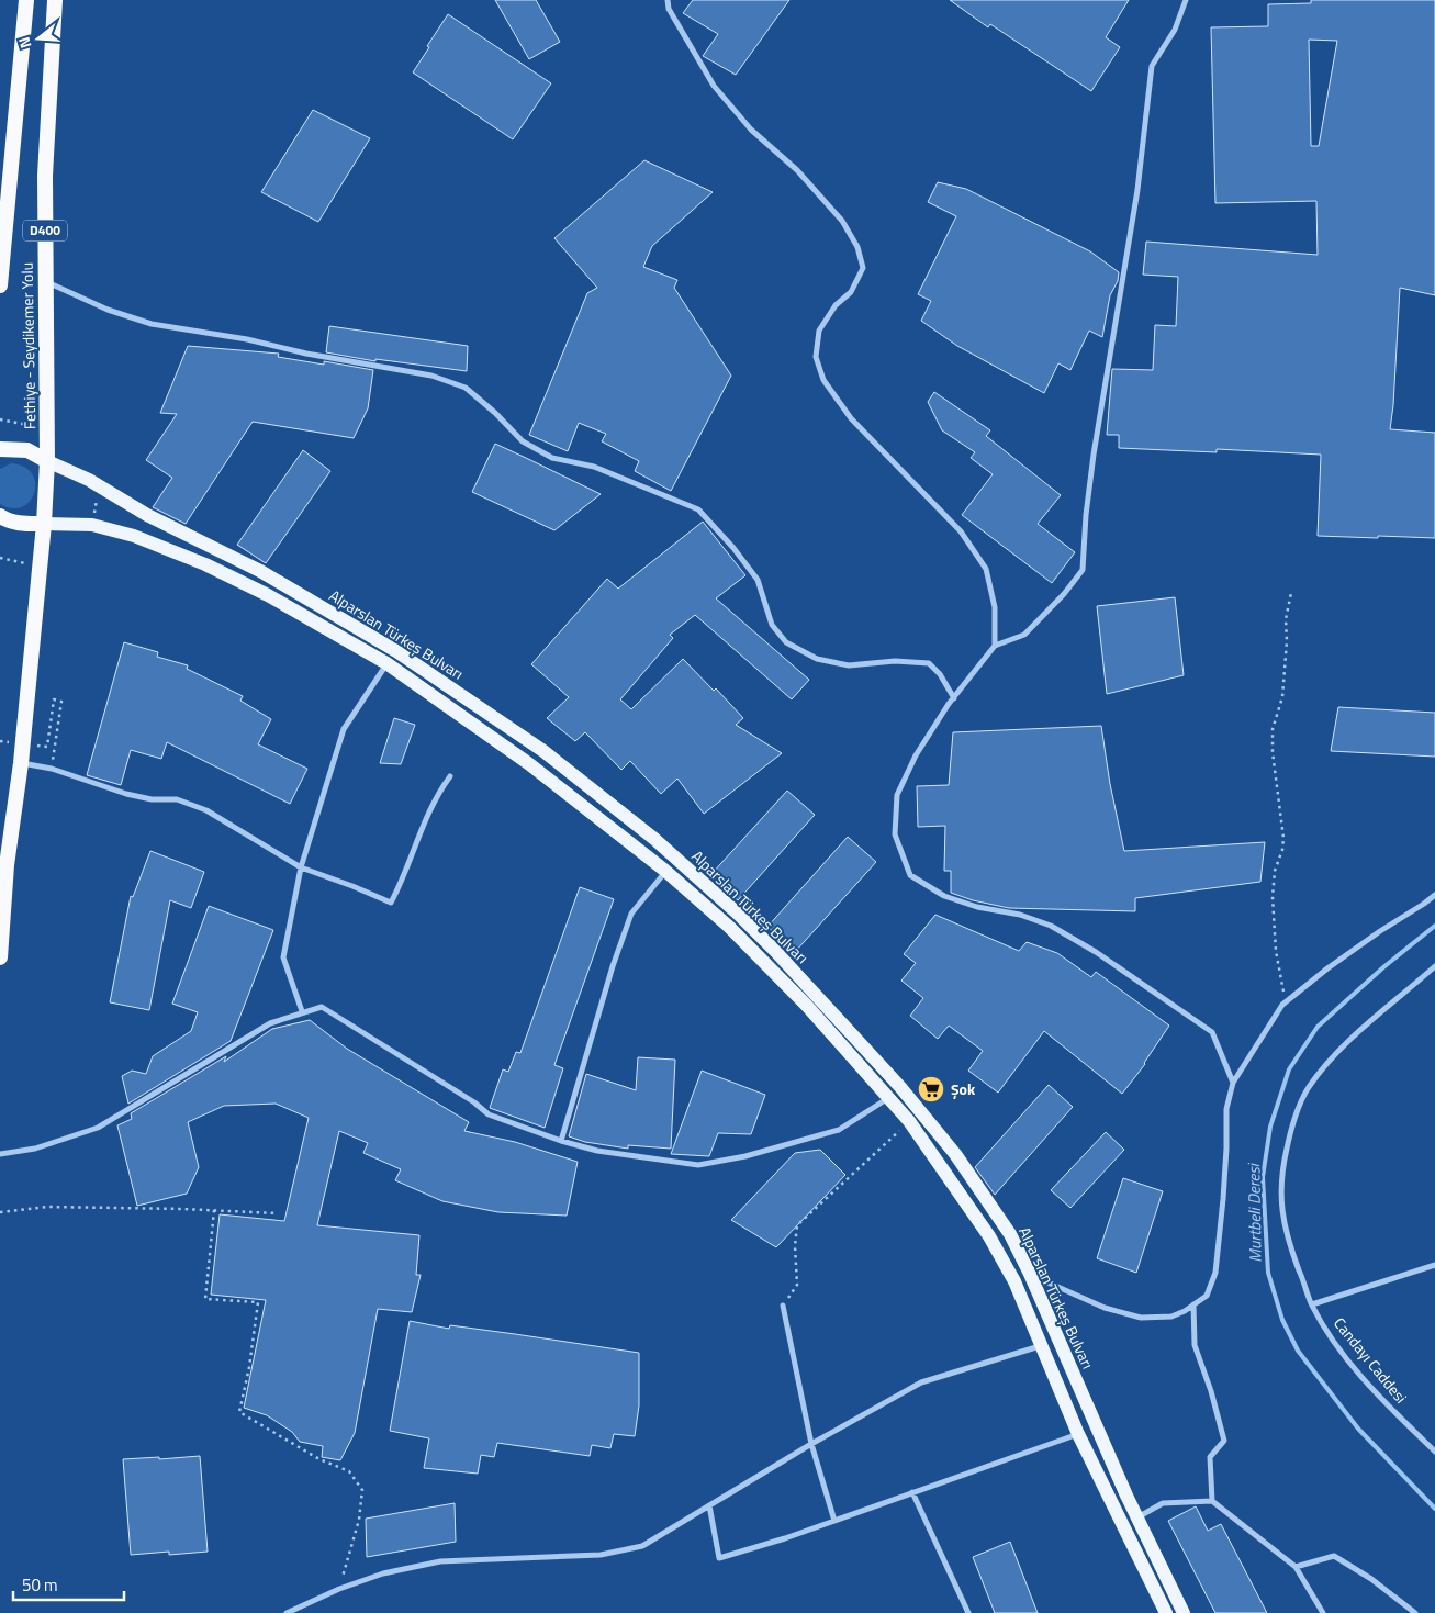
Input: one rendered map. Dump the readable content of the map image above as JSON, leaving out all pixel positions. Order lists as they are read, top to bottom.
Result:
{
  "streets": {
    "highway": ["D400", "Fethiye - Seydikemer Yolu"],
    "main road": ["Alparslan Türkeş Bulvarı"],
    "street": ["Candayı Caddesi"]
  },
  "crossings": [
    ["D400", "Fethiye - Seydikemer Yolu"],
    ["D400", "Alparslan Türkeş Bulvarı"],
    ["Fethiye - Seydikemer Yolu", "Alparslan Türkeş Bulvarı"]
  ],
  "water": ["Murtbeli Deresi"],
  "places": {
    "supermarket": ["Şok"]
  },
  "scale_bar": "50 m",
  "north": "left"
}
